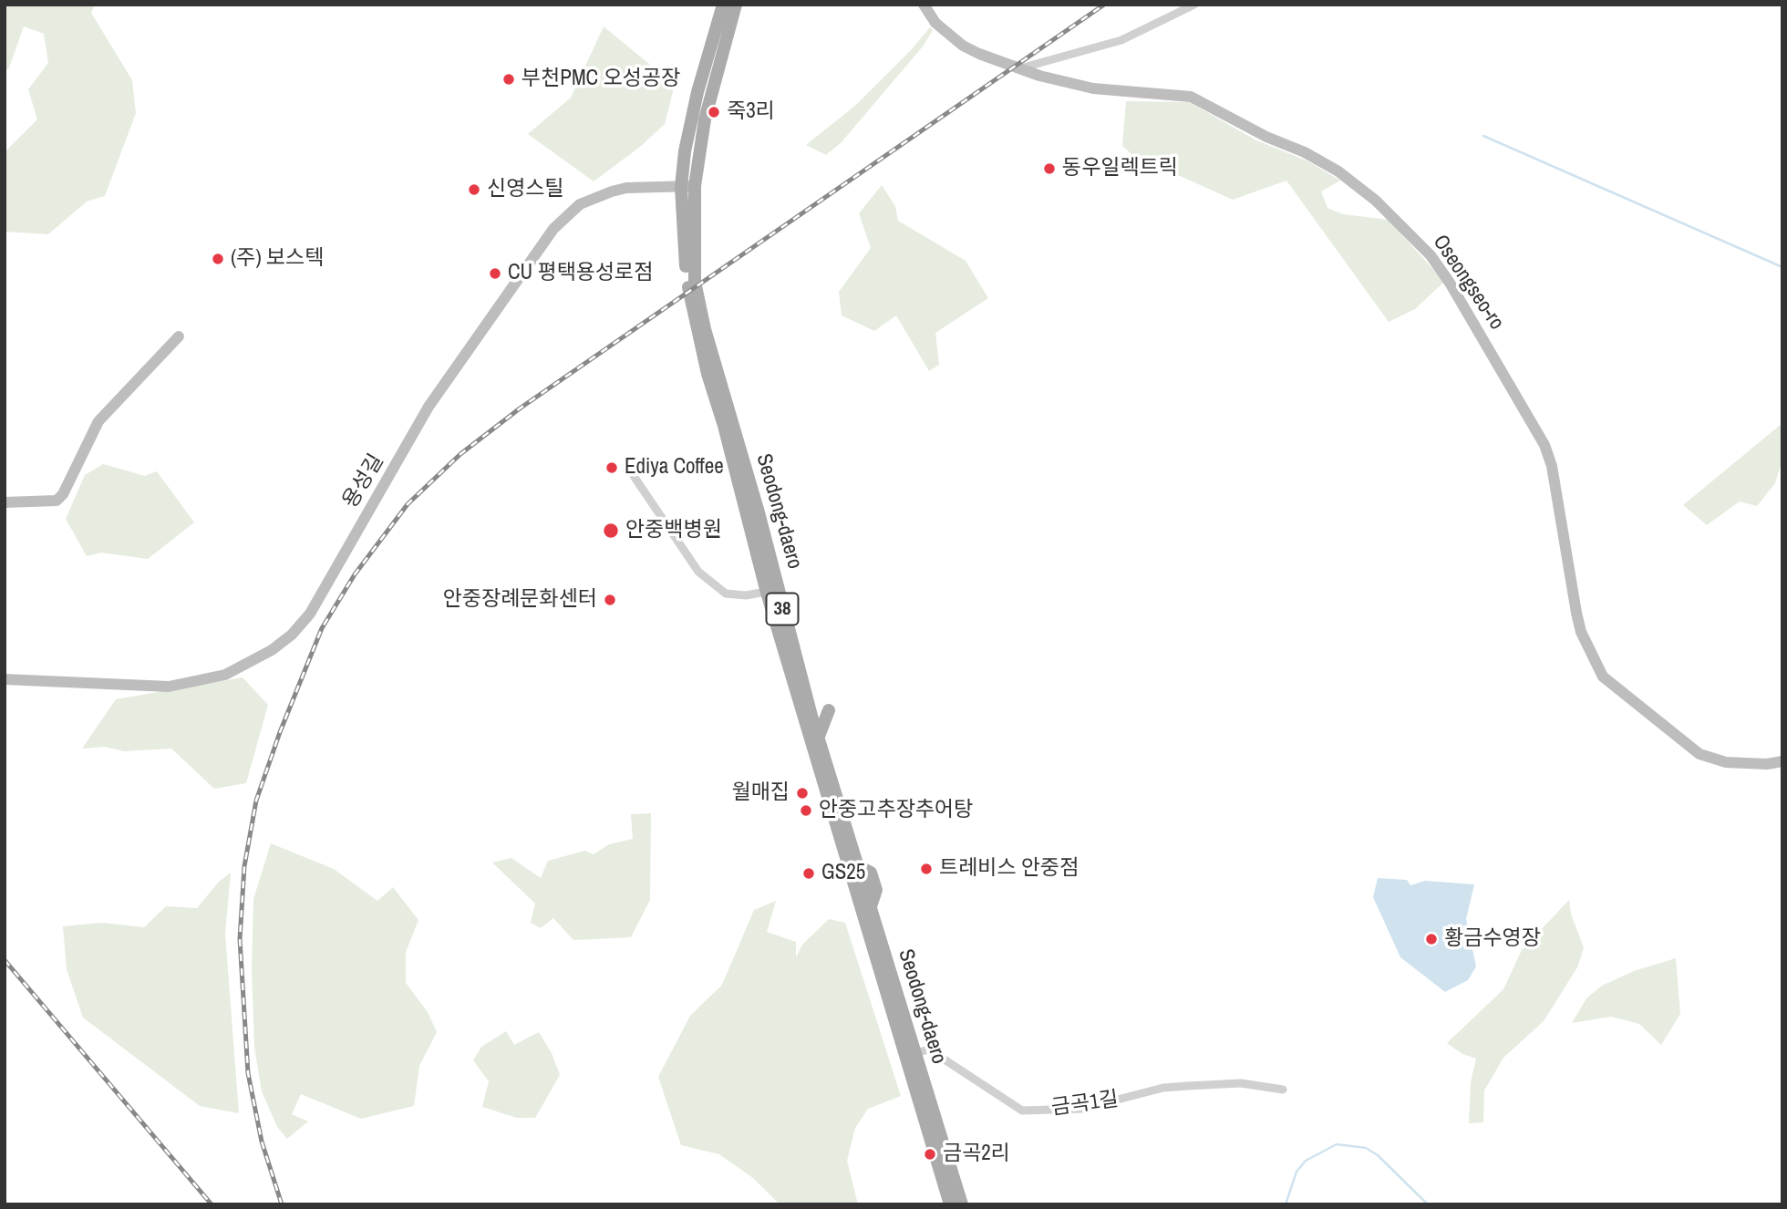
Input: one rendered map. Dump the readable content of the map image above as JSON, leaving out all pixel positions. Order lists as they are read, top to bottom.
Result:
{
  "streets": {
    "main road": ["Seodong-daero", "38"],
    "street": ["Oseongseo-ro", "용성길", "금곡1길"]
  },
  "crossings": [
    ["용성길", "Seodong-daero"],
    ["Seodong-daero", "금곡1길"]
  ],
  "places": [
    "부천PMC 오성공장",
    "죽3리",
    "동우일렉트릭",
    "신영스틸",
    "(주) 보스텍",
    "CU 평택용성로점",
    "Ediya Coffee",
    "안중백병원",
    "안중장례문화센터",
    "월매집",
    "안중고추장추어탕",
    "트레비스 안중점",
    "GS25",
    "황금수영장",
    "금곡2리"
  ]
}
